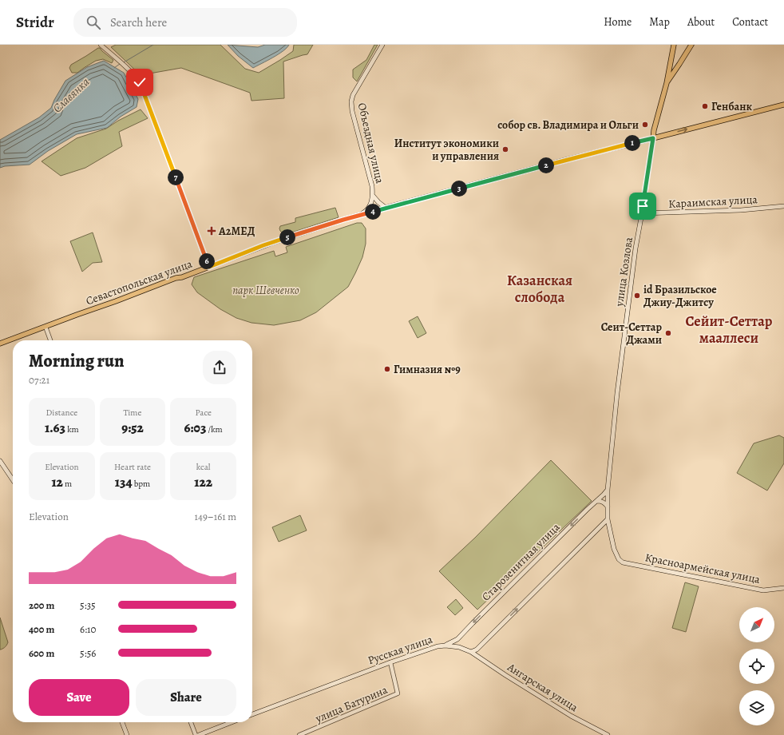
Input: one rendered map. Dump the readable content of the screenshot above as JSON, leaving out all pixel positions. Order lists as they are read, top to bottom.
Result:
{
  "streets": {
    "main road": [
      "Объездная улица",
      "Караимская улица",
      "улица Козлова",
      "Севастопольская улица",
      "Старозенитная улица",
      "Красноармейская улица",
      "Русская улица",
      "Ангарская улица"
    ],
    "street": ["улица Батурина"]
  },
  "crossings": [
    ["Объездная улица", "Севастопольская улица"],
    ["Караимская улица", "улица Козлова"],
    ["улица Козлова", "Севастопольская улица"],
    ["улица Козлова", "Старозенитная улица"],
    ["улица Козлова", "Красноармейская улица"],
    ["Старозенитная улица", "Русская улица"],
    ["Русская улица", "Ангарская улица"],
    ["Русская улица", "улица Батурина"]
  ],
  "districts": ["Казанская слобода", "Сейит-Сеттар мааллеси"],
  "water": ["Славянка"],
  "parks": ["парк Шевченко"],
  "places": {
    "other": [
      "Генбанк",
      "собор св. Владимира и Ольги",
      "Институт экономики и управления",
      "id Бразильское Джиу-Джитсу",
      "Сеит-Сеттар Джами",
      "Гимназия №9"
    ],
    "health": ["А2МЕД"]
  },
  "north": "top right",
  "page": {
    "header": "Stridr",
    "search": "Search here",
    "nav": [
      "Home",
      "Map",
      "About",
      "Contact"
    ],
    "pins": [
      "1",
      "2",
      "7",
      "3",
      "4",
      "5",
      "6"
    ],
    "heading": ["Morning run", "07:21"],
    "stats": [
      ["Distance", "1.63 km"],
      ["Time", "9:52"],
      ["Pace", "6:03 /km"],
      ["Elevation", "12 m"],
      ["Heart rate", "134 bpm"],
      ["kcal", "122"]
    ],
    "chart": ["Elevation", "149–161 m"],
    "list": [
      {
        "name": "200 m",
        "note": "5:35"
      },
      {
        "name": "400 m",
        "note": "6:10"
      },
      {
        "name": "600 m",
        "note": "5:56"
      }
    ],
    "buttons": ["Save", "Share"]
  }
}
